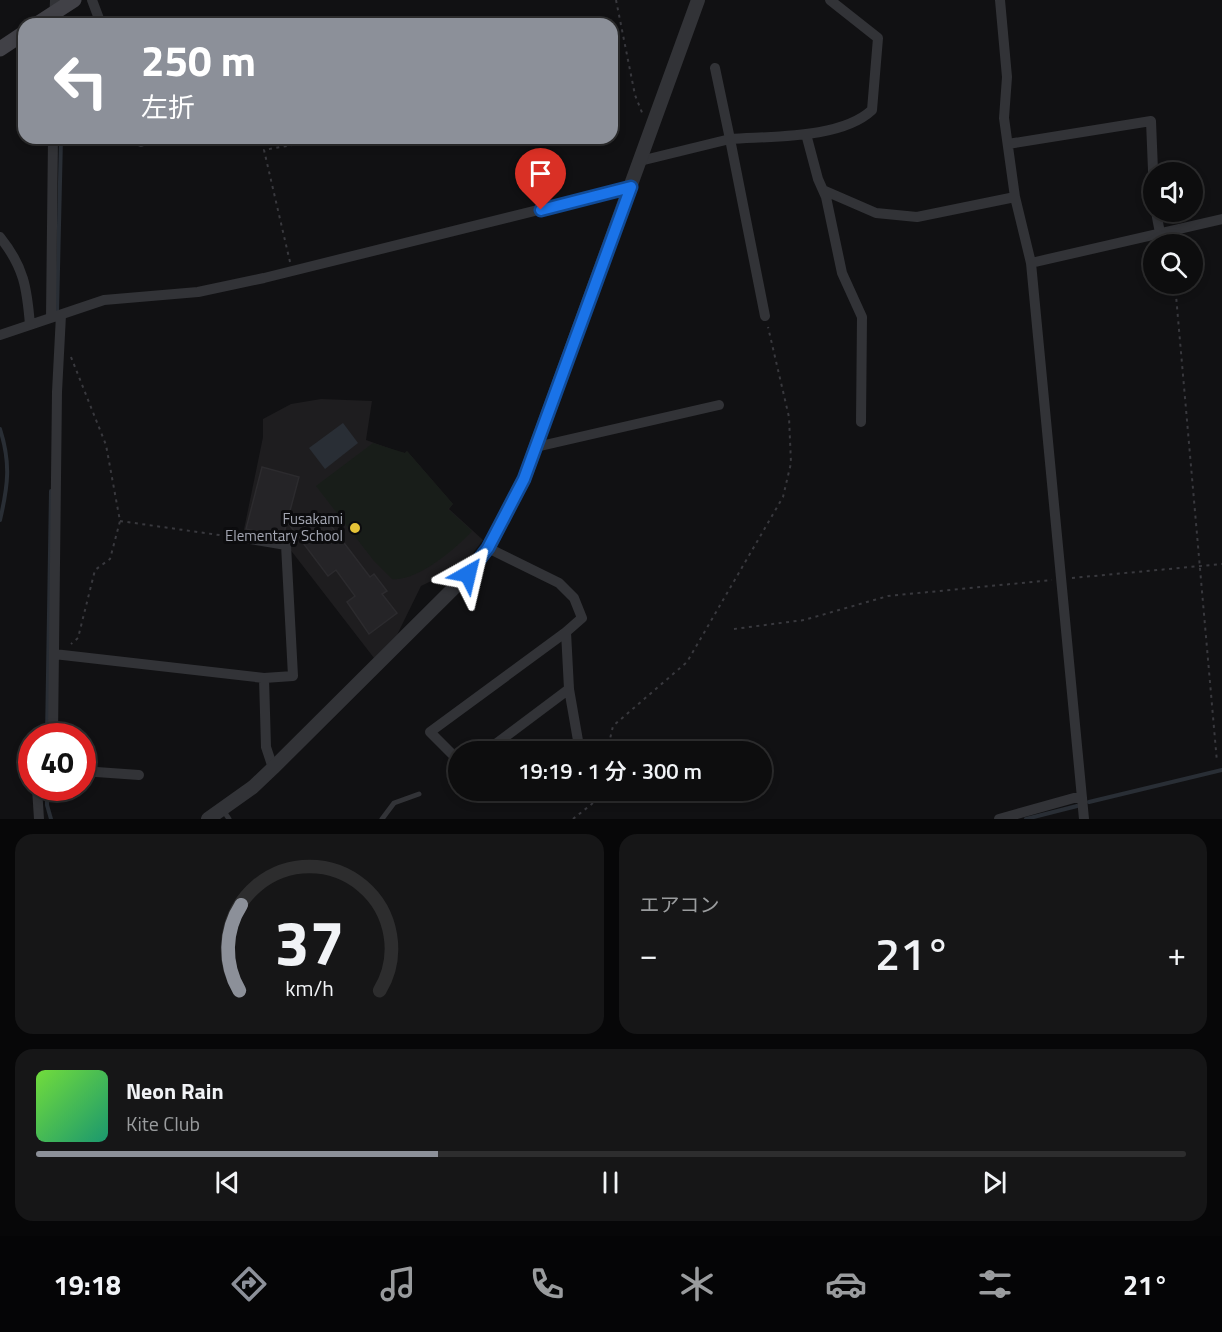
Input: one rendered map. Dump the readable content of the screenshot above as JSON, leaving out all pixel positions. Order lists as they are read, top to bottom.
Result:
{
  "places": ["Fusakami Elementary School"],
  "page": {
    "turn": ["250 m", "左折"],
    "limit": "40",
    "trip": "19:19 · 1 分 · 300 m",
    "tile": "エアコン",
    "heat": ["−", "21°", "+"],
    "song": ["Neon Rain", "Kite Club"],
    "tabs": ["19:18", "21°"],
    "gauge": ["37", "km/h"]
  }
}
